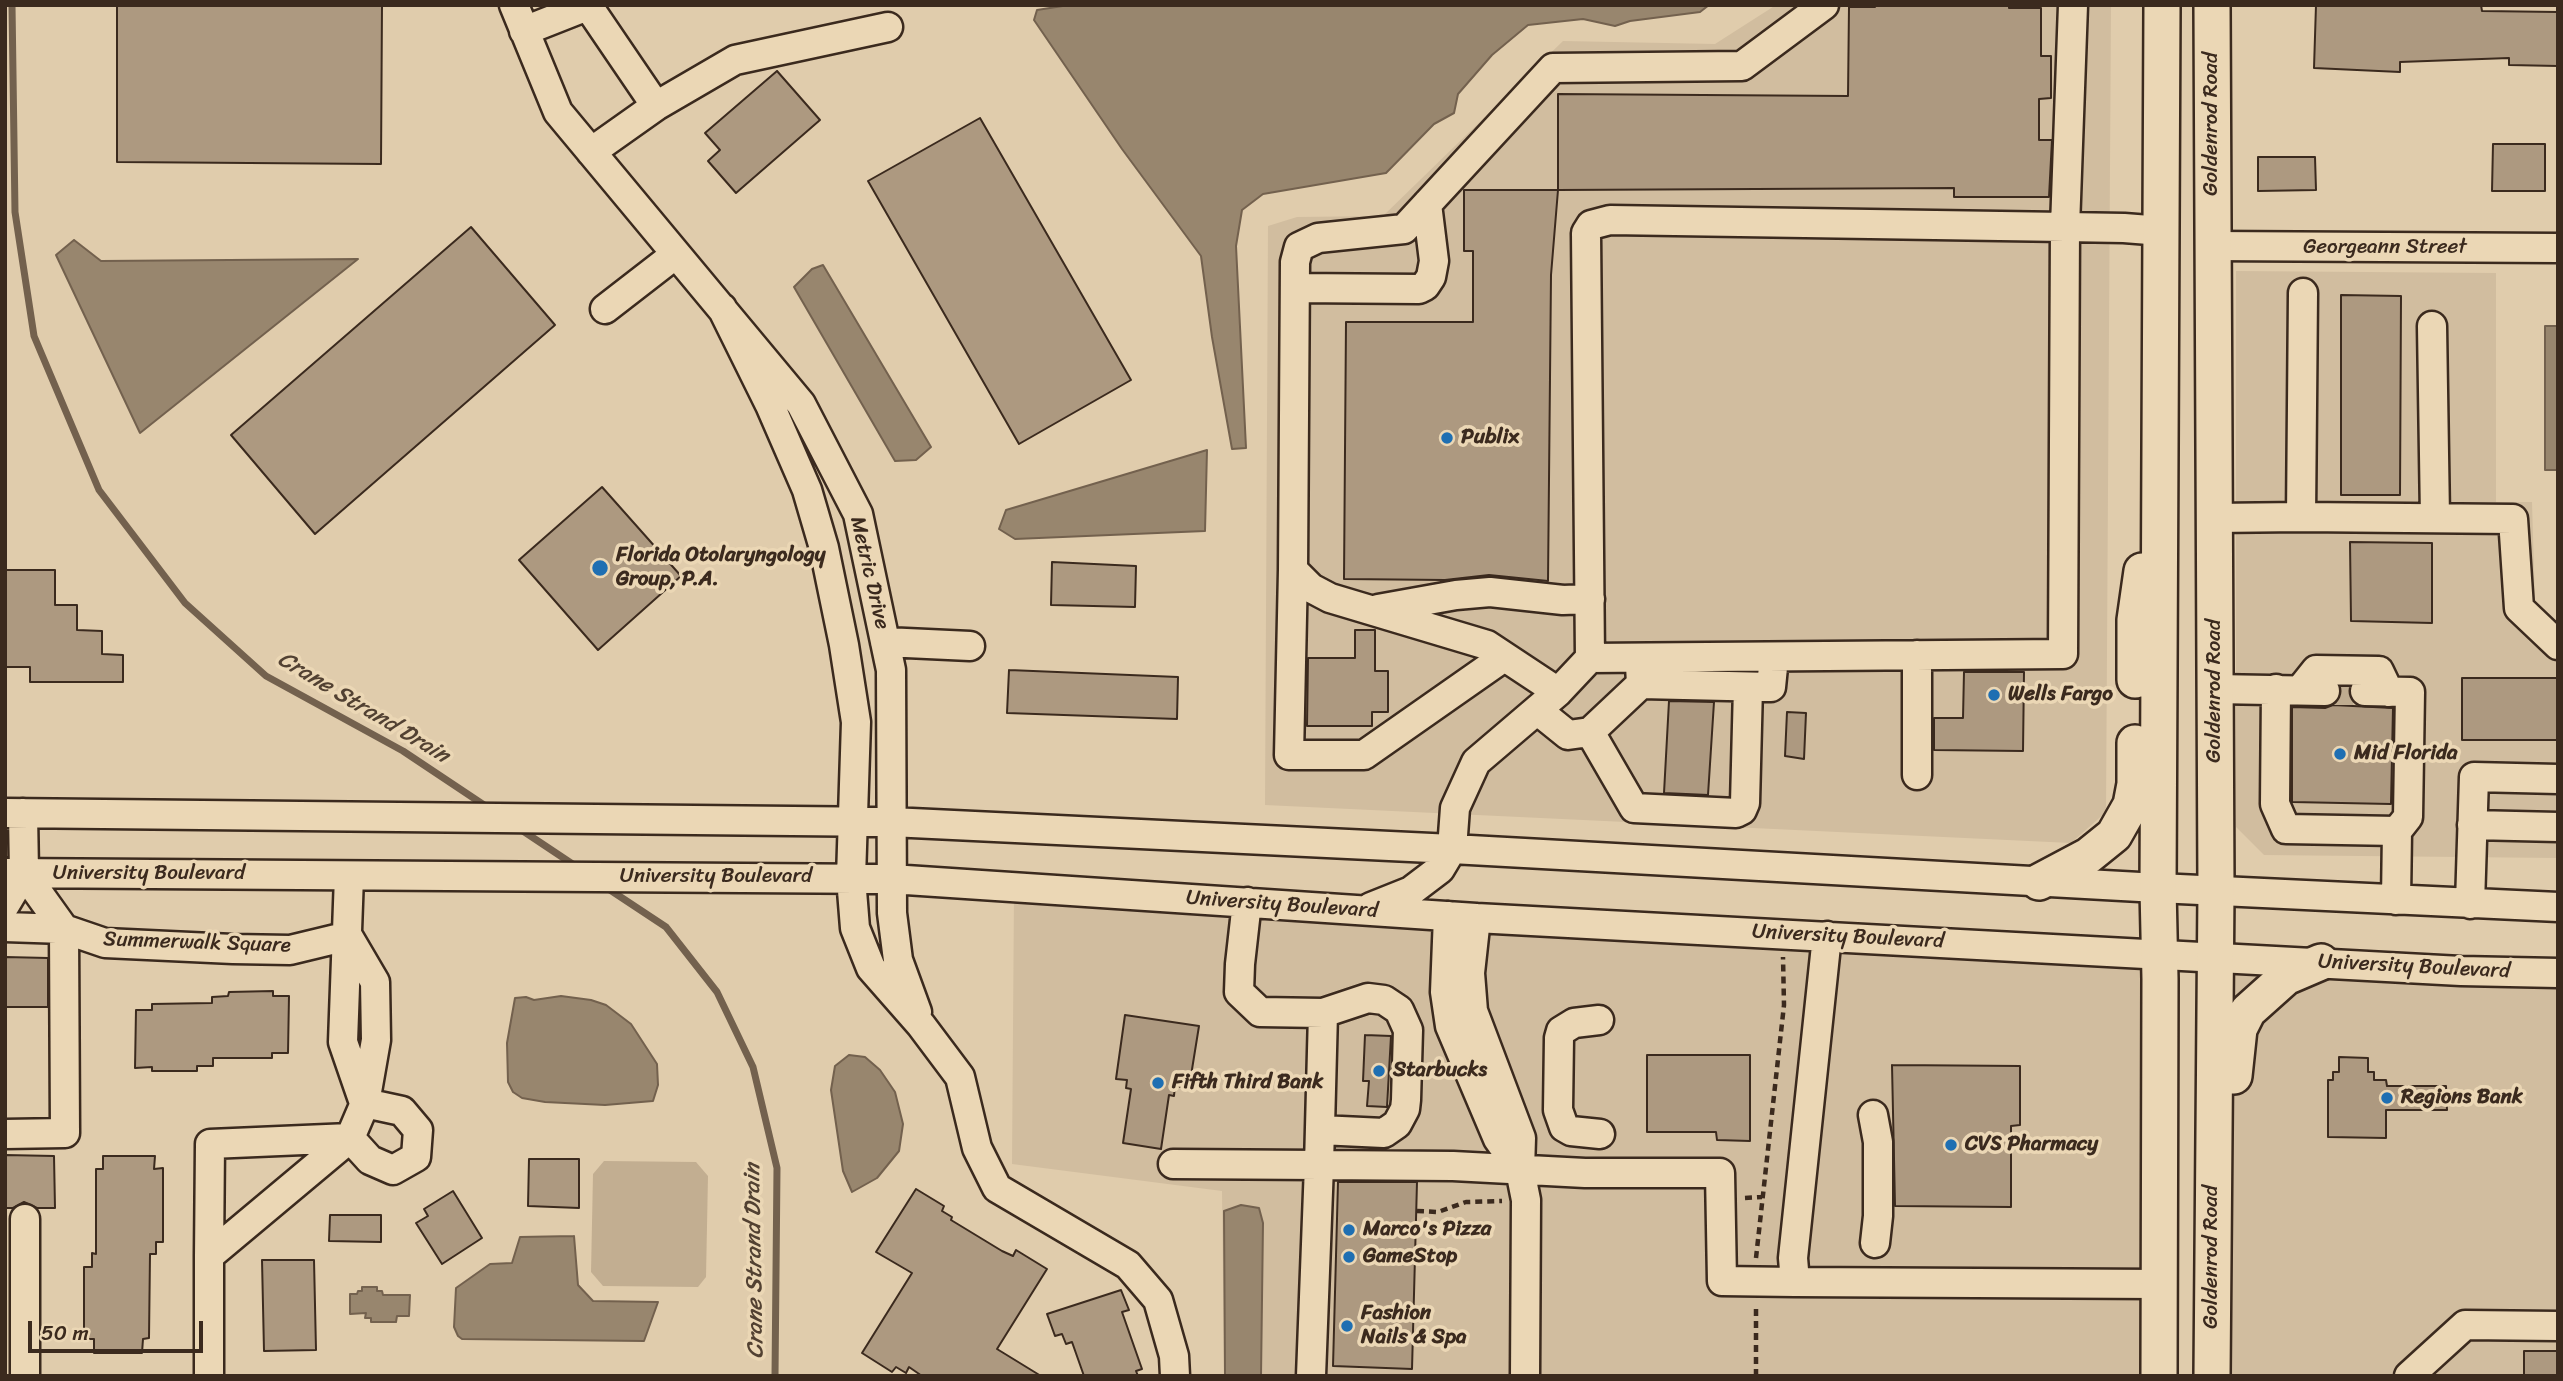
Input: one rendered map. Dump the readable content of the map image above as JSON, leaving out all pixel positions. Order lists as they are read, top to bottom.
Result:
{
  "streets": {
    "main road": ["Goldenrod Road"],
    "street": [
      "Georgeann Street",
      "Metric Drive",
      "University Boulevard",
      "Summerwalk Square"
    ]
  },
  "crossings": [
    ["Goldenrod Road", "Georgeann Street"],
    ["Goldenrod Road", "University Boulevard"],
    ["Metric Drive", "University Boulevard"]
  ],
  "water": ["Crane Strand Drain"],
  "places": [
    "Publix",
    "Florida Otolaryngology Group, P.A.",
    "Wells Fargo",
    "Mid Florida",
    "Starbucks",
    "Fifth Third Bank",
    "Regions Bank",
    "CVS Pharmacy",
    "Marco's Pizza",
    "GameStop",
    "Fashion Nails & Spa"
  ],
  "scale_bar": "50 m"
}
